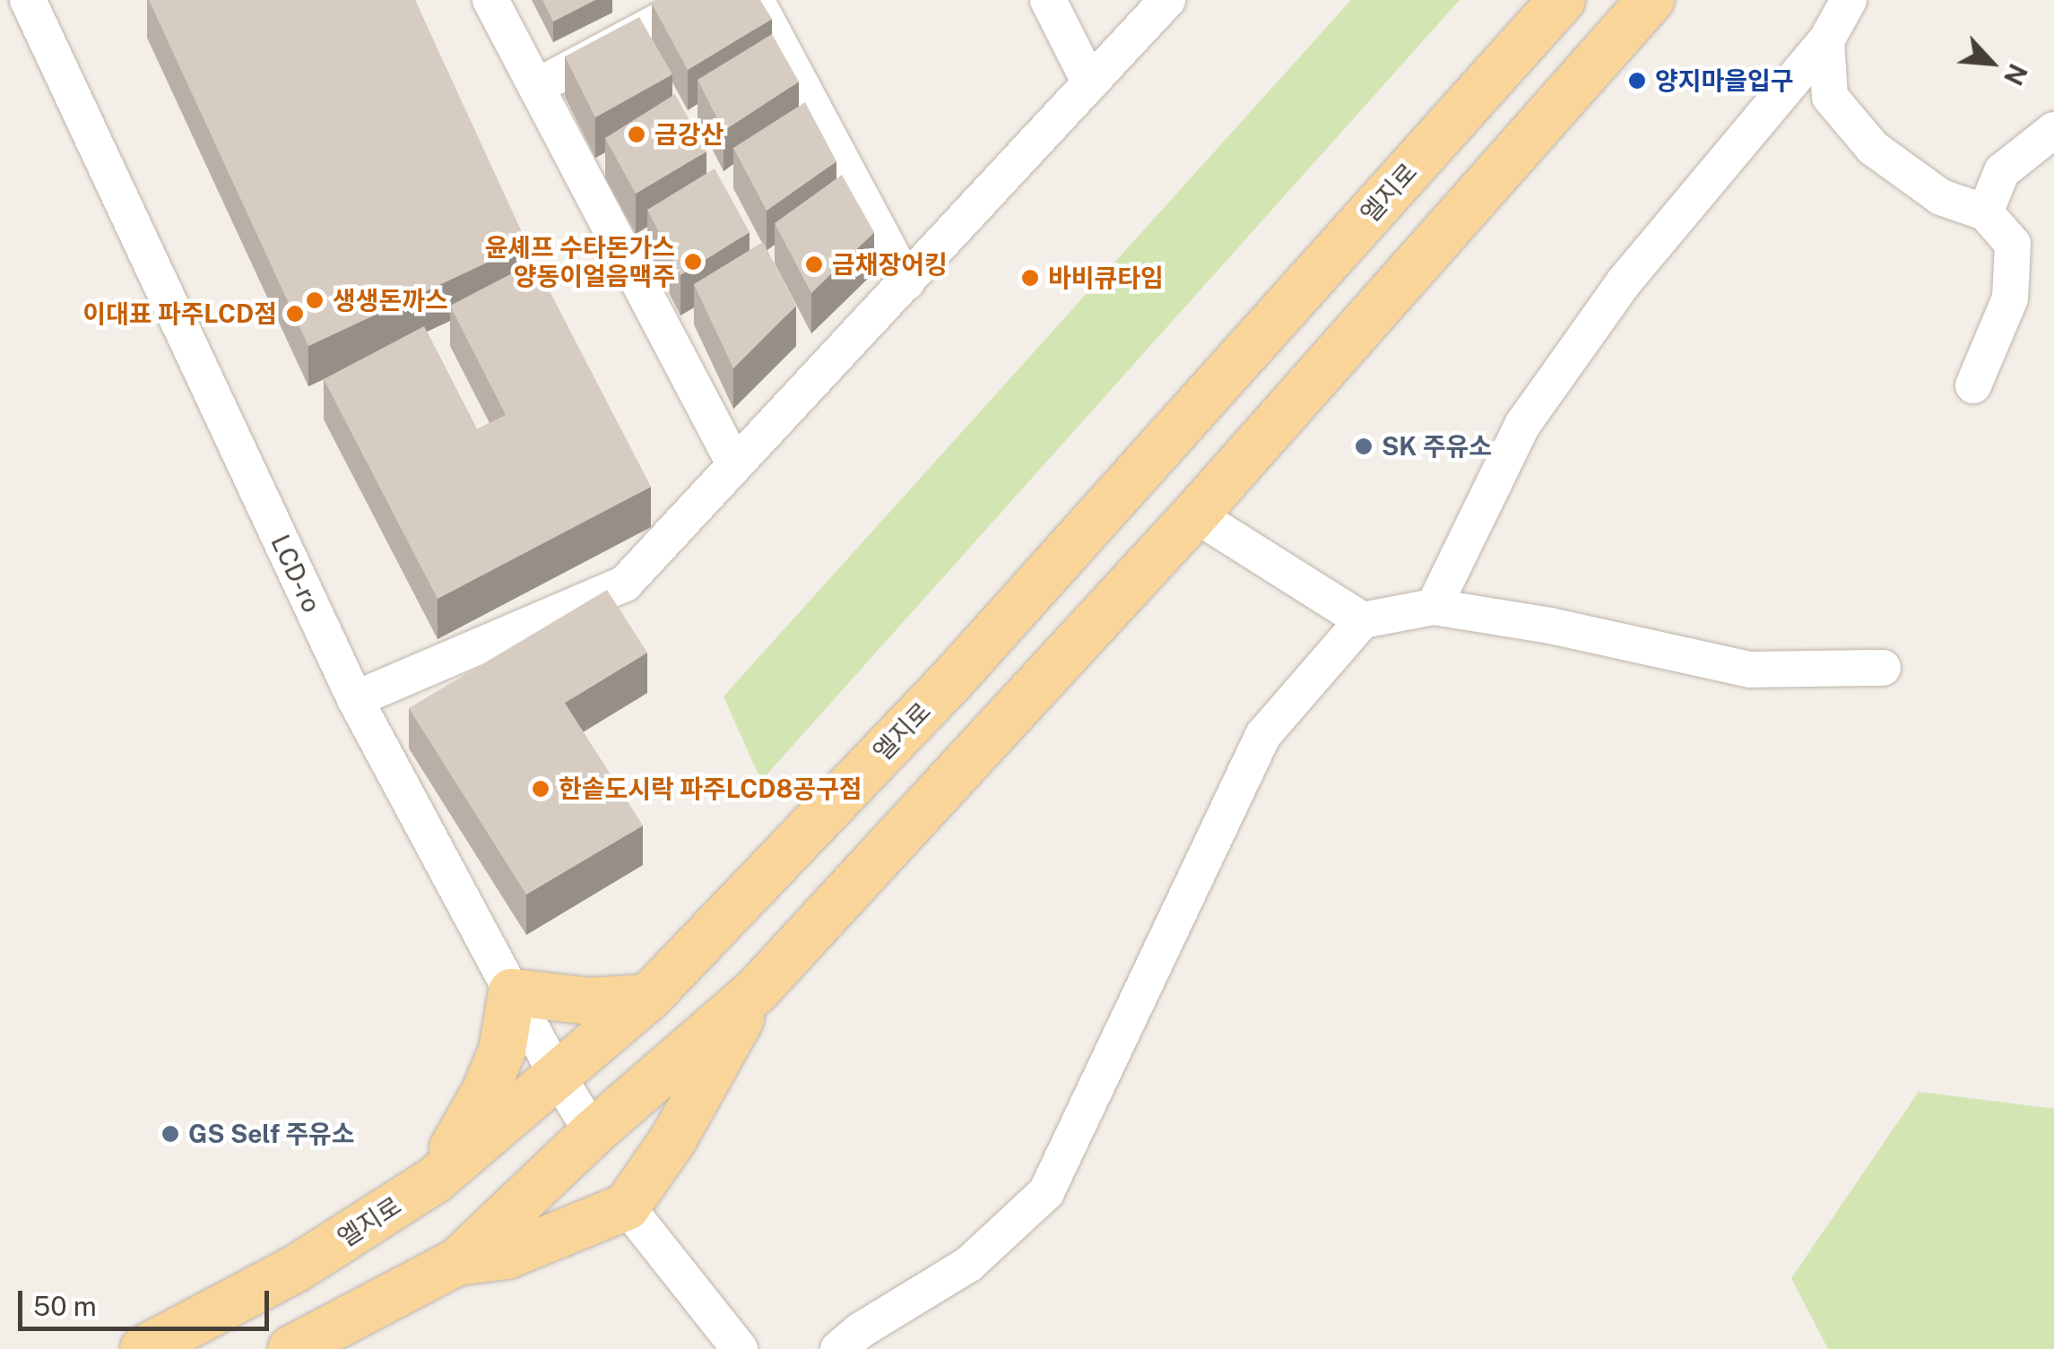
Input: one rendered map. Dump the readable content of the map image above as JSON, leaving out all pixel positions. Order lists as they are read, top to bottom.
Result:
{
  "streets": {
    "main road": ["엘지로"],
    "street": ["LCD-ro"]
  },
  "crossings": [
    ["엘지로", "LCD-ro"]
  ],
  "places": [
    "양지마을입구",
    "금강산",
    "윤셰프 수타돈가스 양동이얼음맥주",
    "금채장어킹",
    "바비큐타임",
    "생생돈까스",
    "이대표 파주LCD점",
    "SK 주유소",
    "한솥도시락 파주LCD8공구점",
    "GS Self 주유소"
  ],
  "scale_bar": "50 m",
  "north": "bottom right"
}
